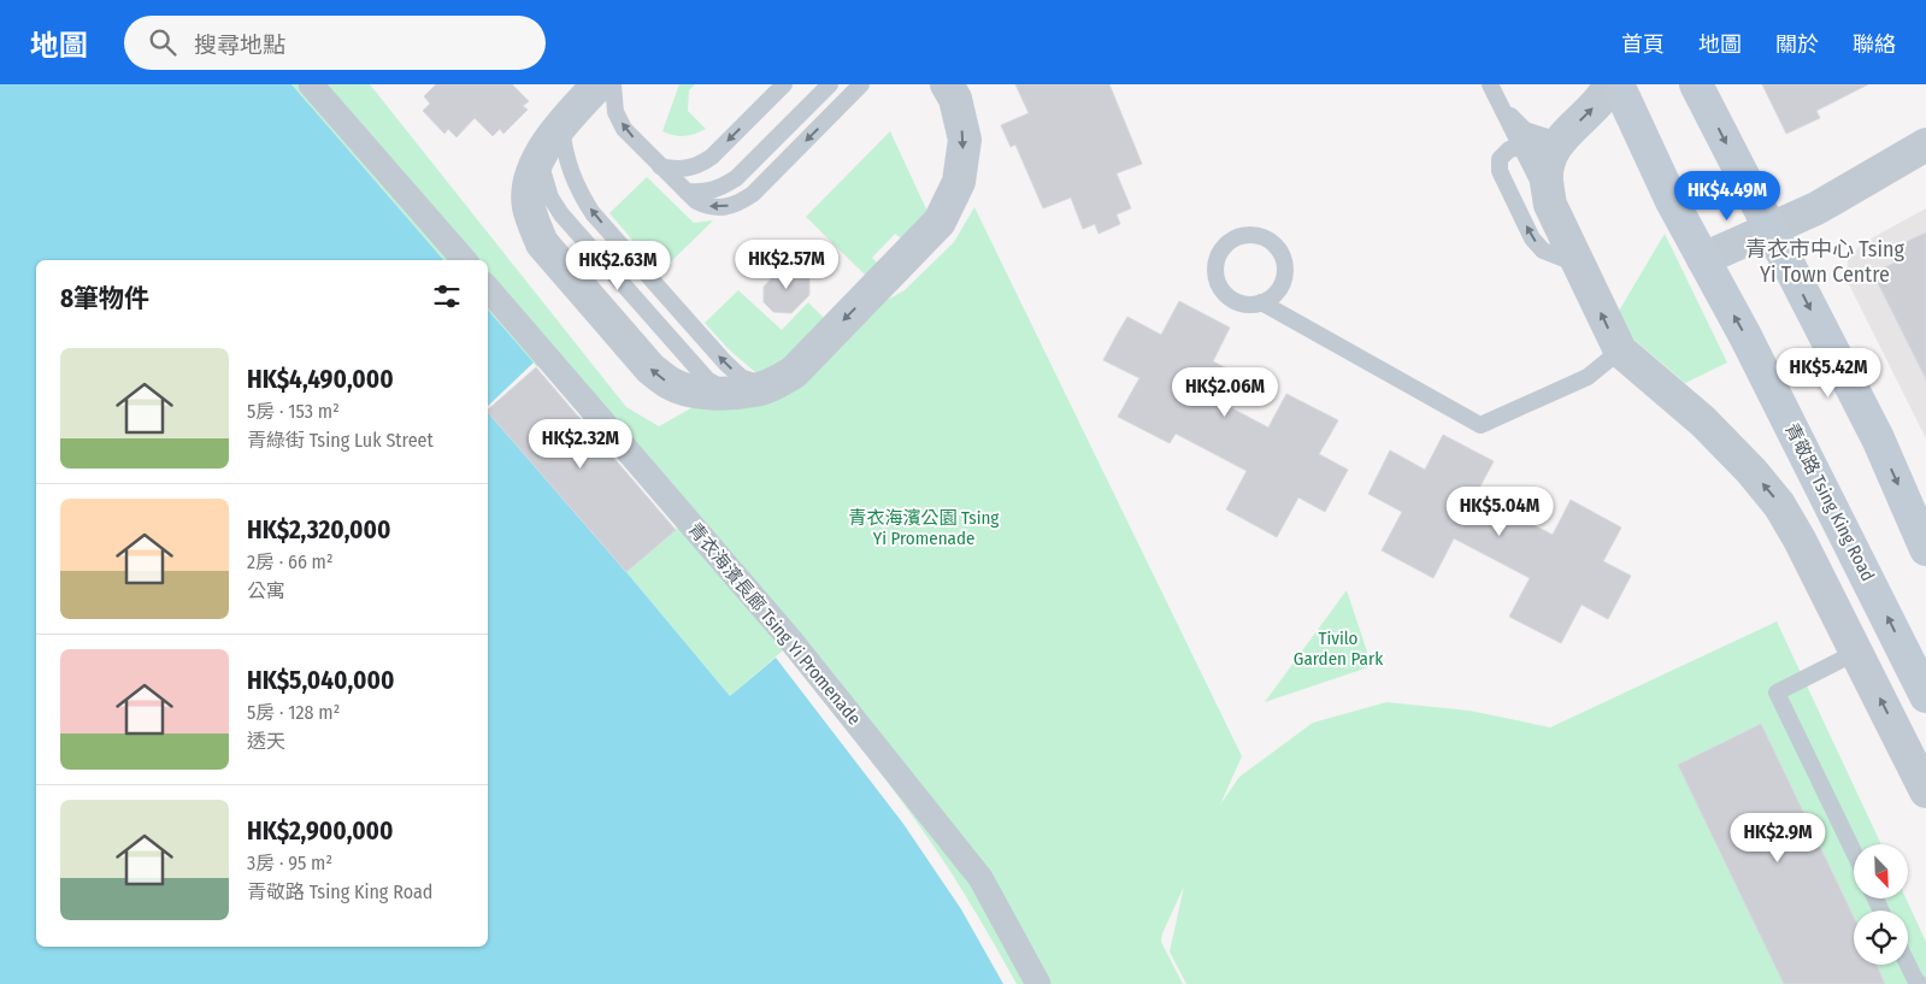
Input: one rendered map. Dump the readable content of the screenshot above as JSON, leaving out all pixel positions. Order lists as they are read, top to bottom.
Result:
{
  "streets": {
    "main road": ["青敬路 Tsing King Road"],
    "street": ["青衣海濱長廊 Tsing Yi Promenade"]
  },
  "districts": ["青衣市中心 Tsing Yi Town Centre"],
  "parks": ["青衣海濱公園 Tsing Yi Promenade", "Tivilo Garden Park"],
  "north": "bottom right",
  "page": {
    "header": "地圖",
    "search": "搜尋地點",
    "nav": [
      "首頁",
      "地圖",
      "關於",
      "聯絡"
    ],
    "price": [
      "HK$4.49M",
      "HK$2.57M",
      "HK$2.63M",
      "HK$5.42M",
      "HK$2.06M",
      "HK$2.32M",
      "HK$5.04M",
      "HK$2.9M"
    ],
    "heading": "8筆物件",
    "list": [
      {
        "name": "HK$4,490,000",
        "note": "5房 · 153 m² · 青綠街 Tsing Luk Street"
      },
      {
        "name": "HK$2,320,000",
        "note": "2房 · 66 m² · 公寓"
      },
      {
        "name": "HK$5,040,000",
        "note": "5房 · 128 m² · 透天"
      },
      {
        "name": "HK$2,900,000",
        "note": "3房 · 95 m² · 青敬路 Tsing King Road"
      }
    ]
  }
}
